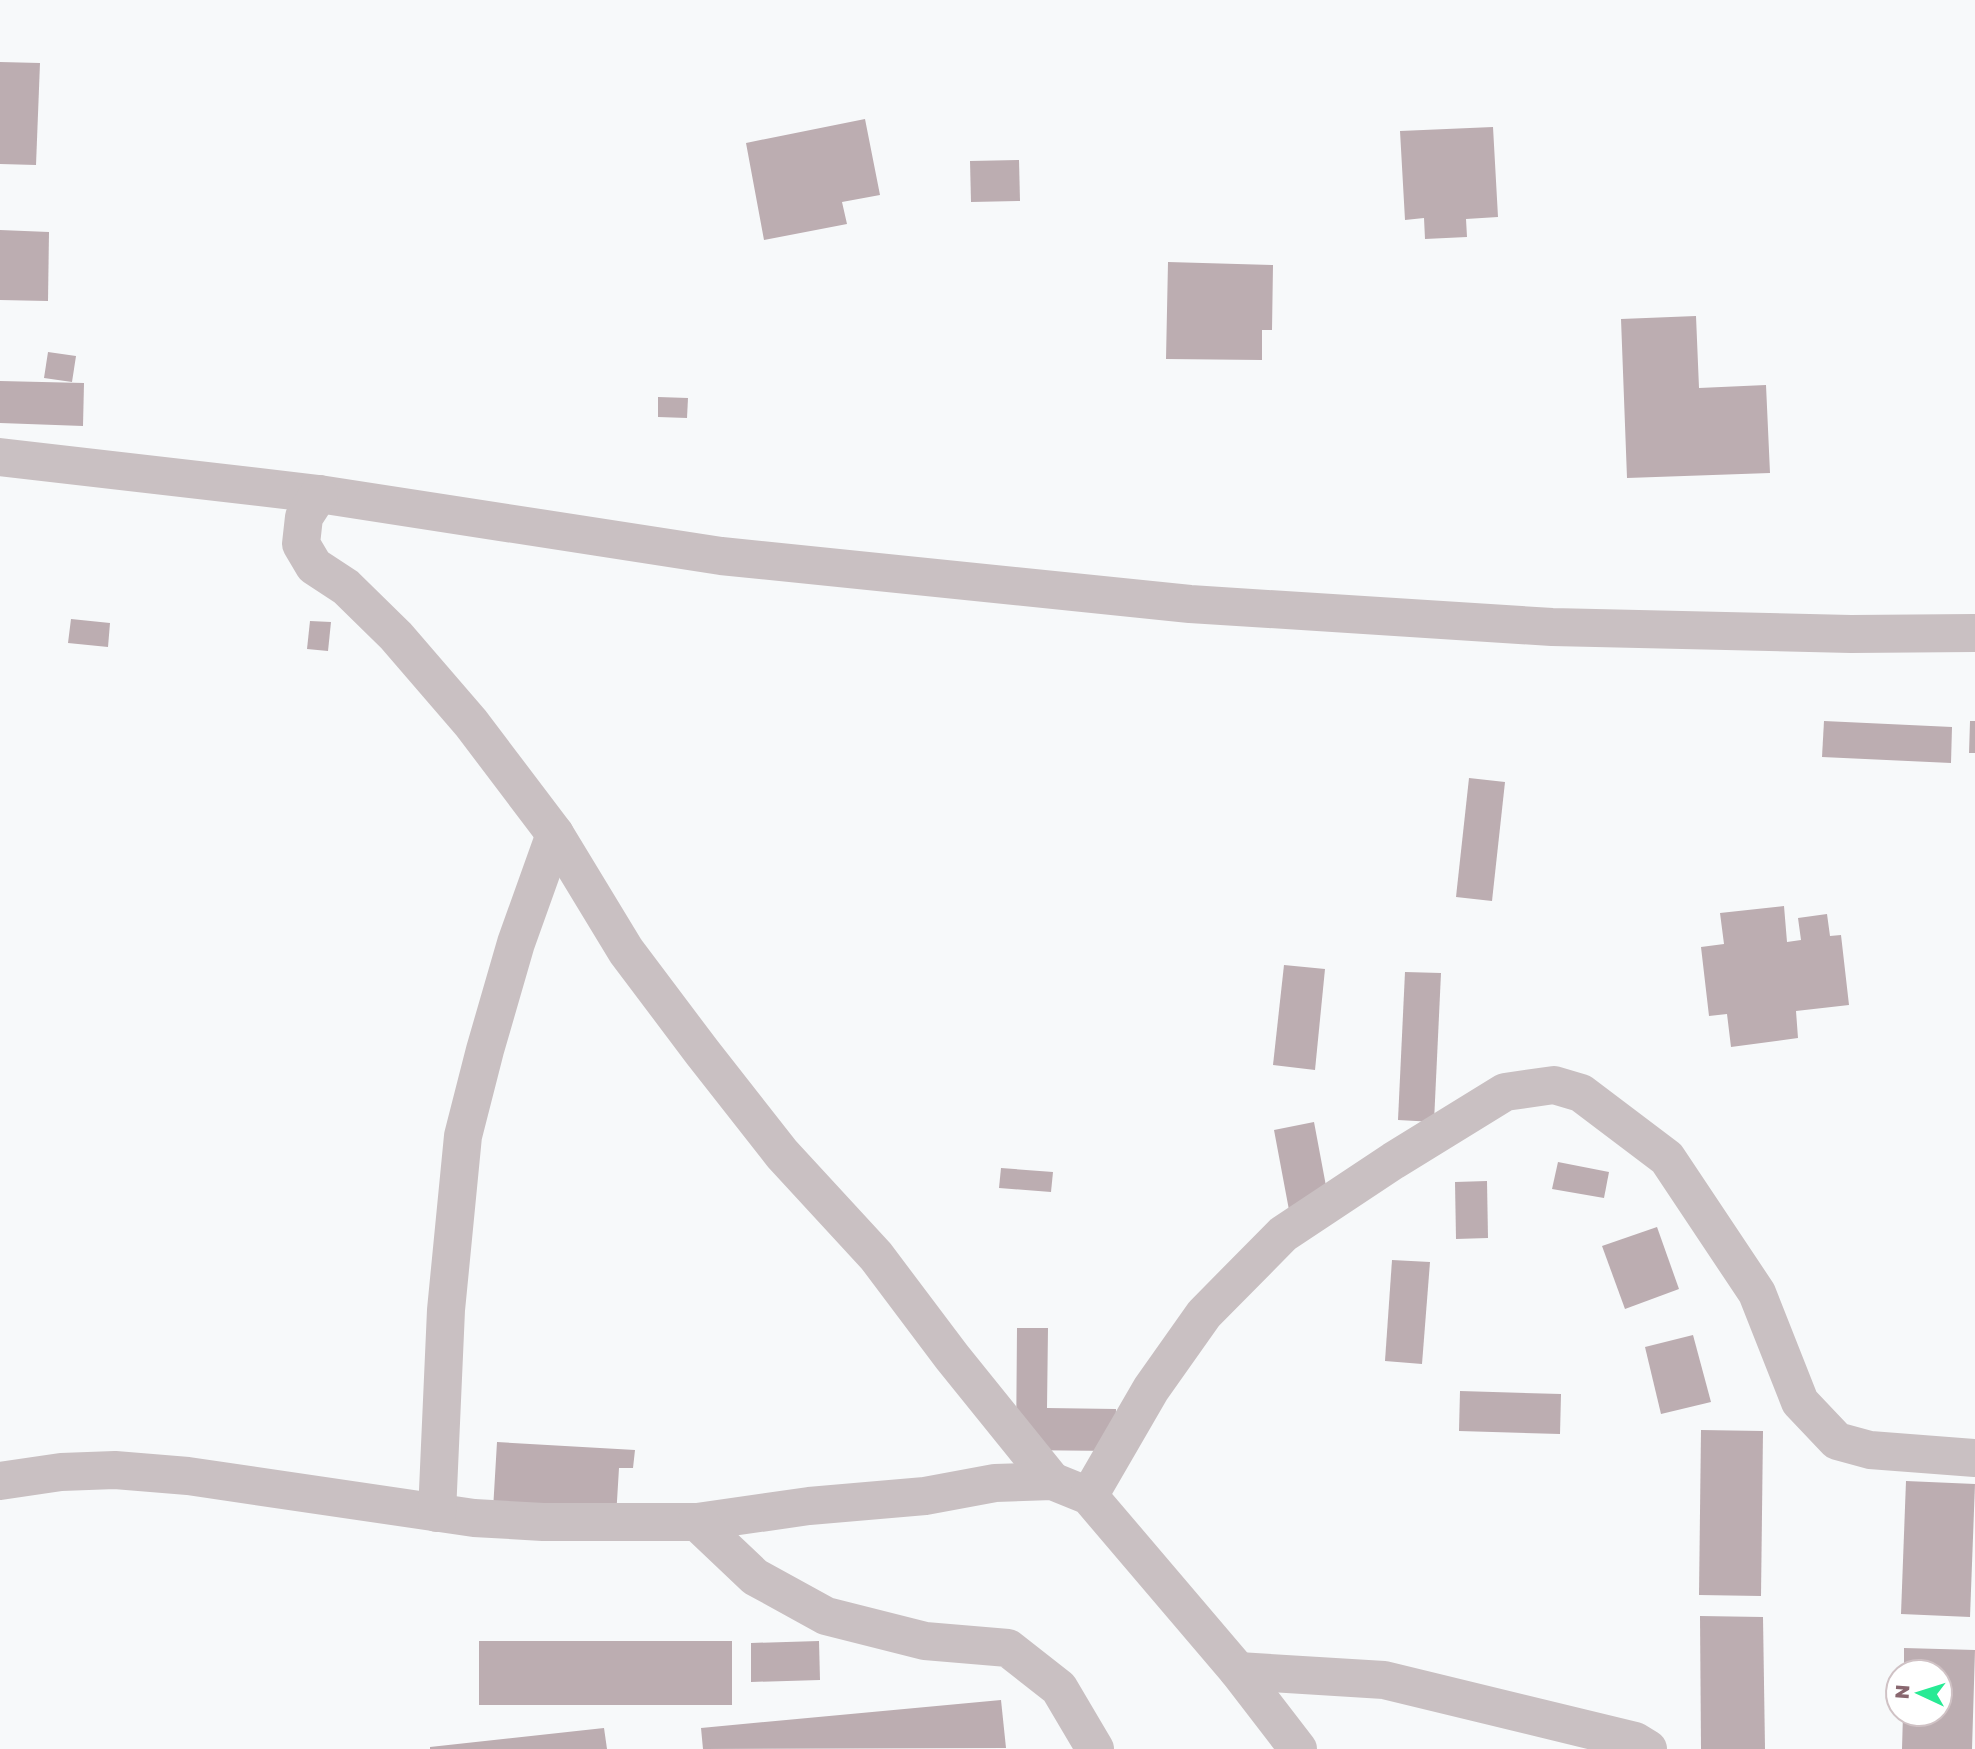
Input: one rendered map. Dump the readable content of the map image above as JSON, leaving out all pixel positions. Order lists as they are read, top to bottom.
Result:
{
  "north": "left"
}
